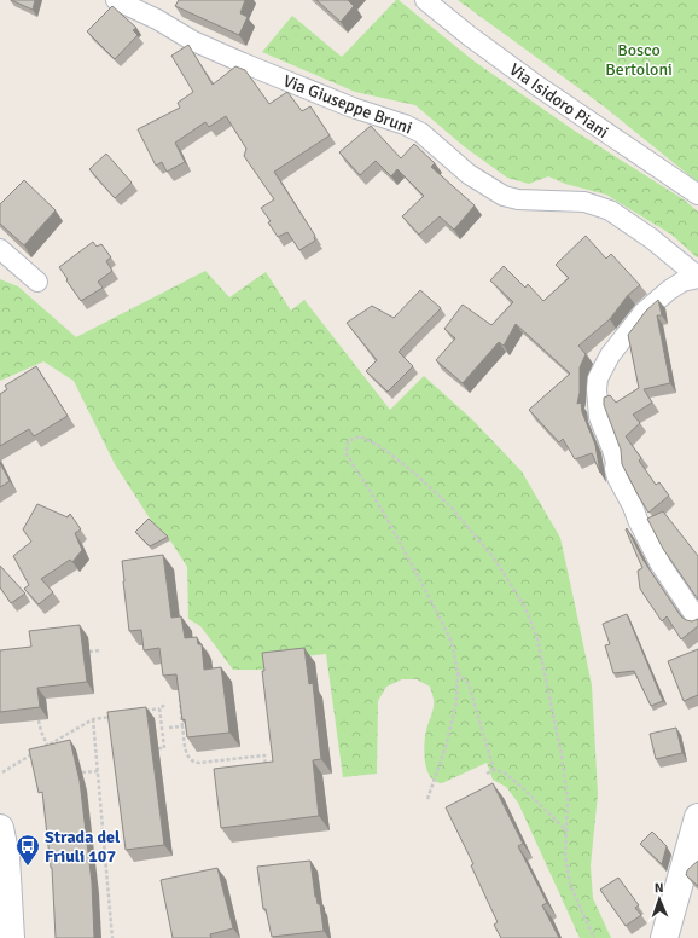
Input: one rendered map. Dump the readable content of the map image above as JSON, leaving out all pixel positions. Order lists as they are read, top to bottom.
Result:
{
  "streets": {
    "street": ["Via Isidoro Piani", "Via Giuseppe Bruni"]
  },
  "parks": ["Bosco Bertoloni"],
  "places": {
    "bus stop": ["Strada del Friuli 107"]
  },
  "north": "top"
}
